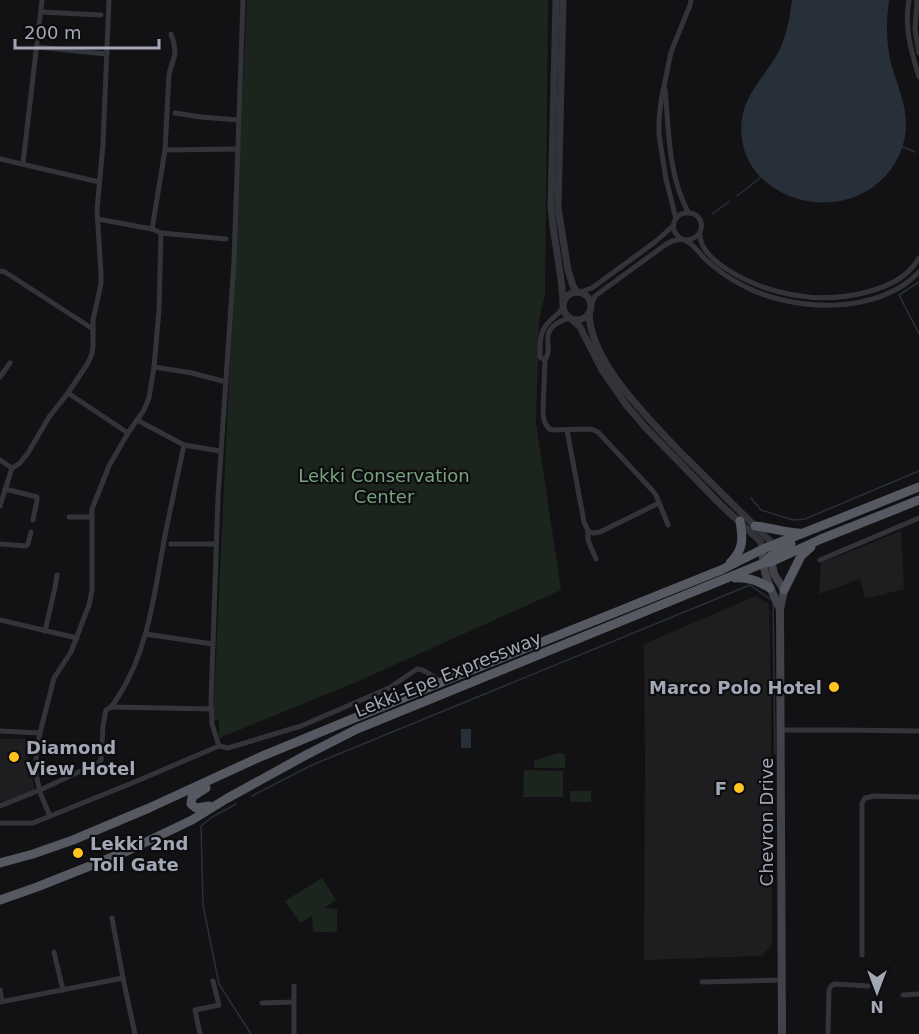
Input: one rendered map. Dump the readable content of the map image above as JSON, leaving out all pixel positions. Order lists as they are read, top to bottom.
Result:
{
  "streets": {
    "highway": ["Lekki-Epe Expressway"],
    "main road": ["Chevron Drive"]
  },
  "crossings": [
    ["Lekki-Epe Expressway", "Chevron Drive"]
  ],
  "parks": ["Lekki Conservation Center"],
  "places": [
    "Marco Polo Hotel",
    "Diamond View Hotel",
    "F",
    "Lekki 2nd Toll Gate"
  ],
  "scale_bar": "200 m",
  "north": "bottom"
}
